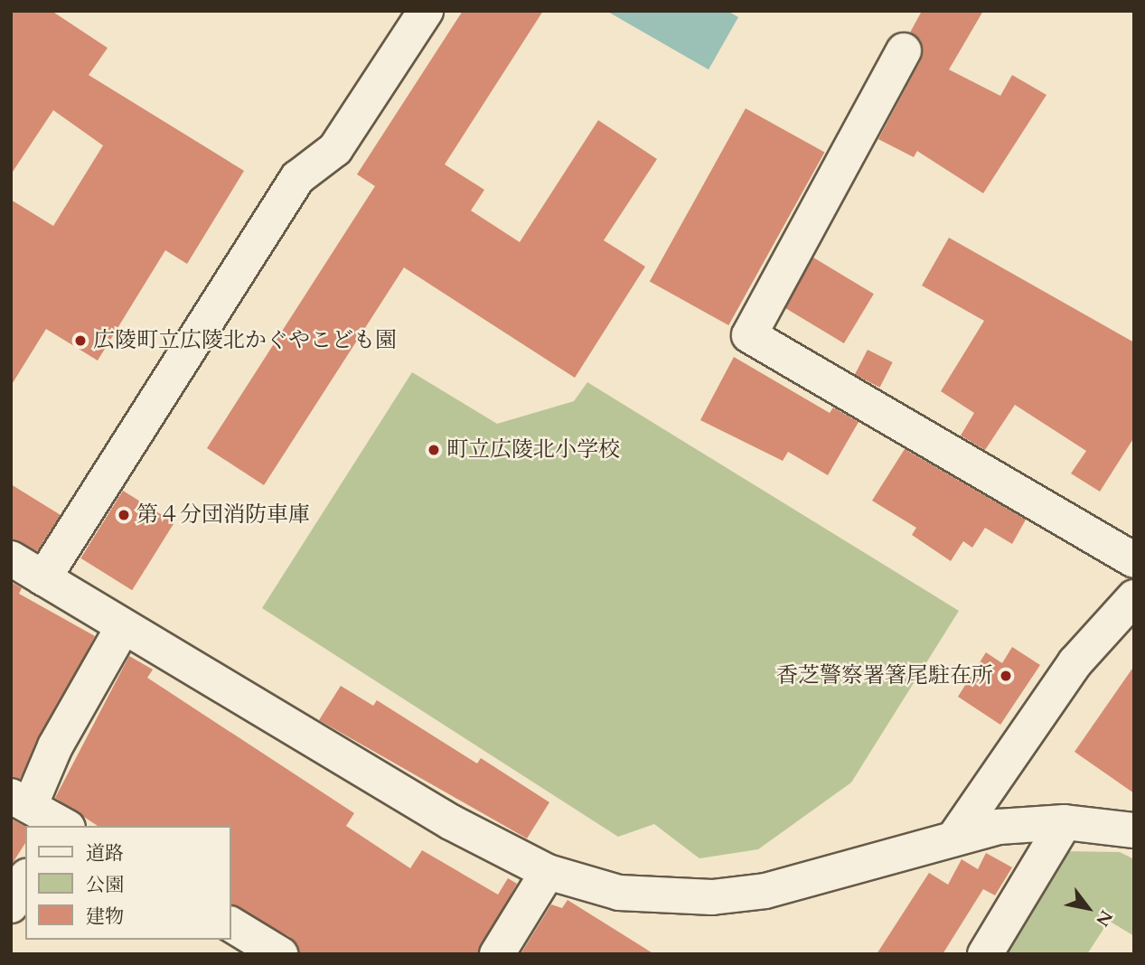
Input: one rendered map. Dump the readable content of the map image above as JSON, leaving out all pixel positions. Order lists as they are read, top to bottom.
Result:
{
  "places": [
    "広陵町立広陵北かぐやこども園",
    "町立広陵北小学校",
    "第４分団消防車庫",
    "香芝警察署箸尾駐在所"
  ],
  "legend": ["道路", "公園", "建物"],
  "north": "bottom right"
}
